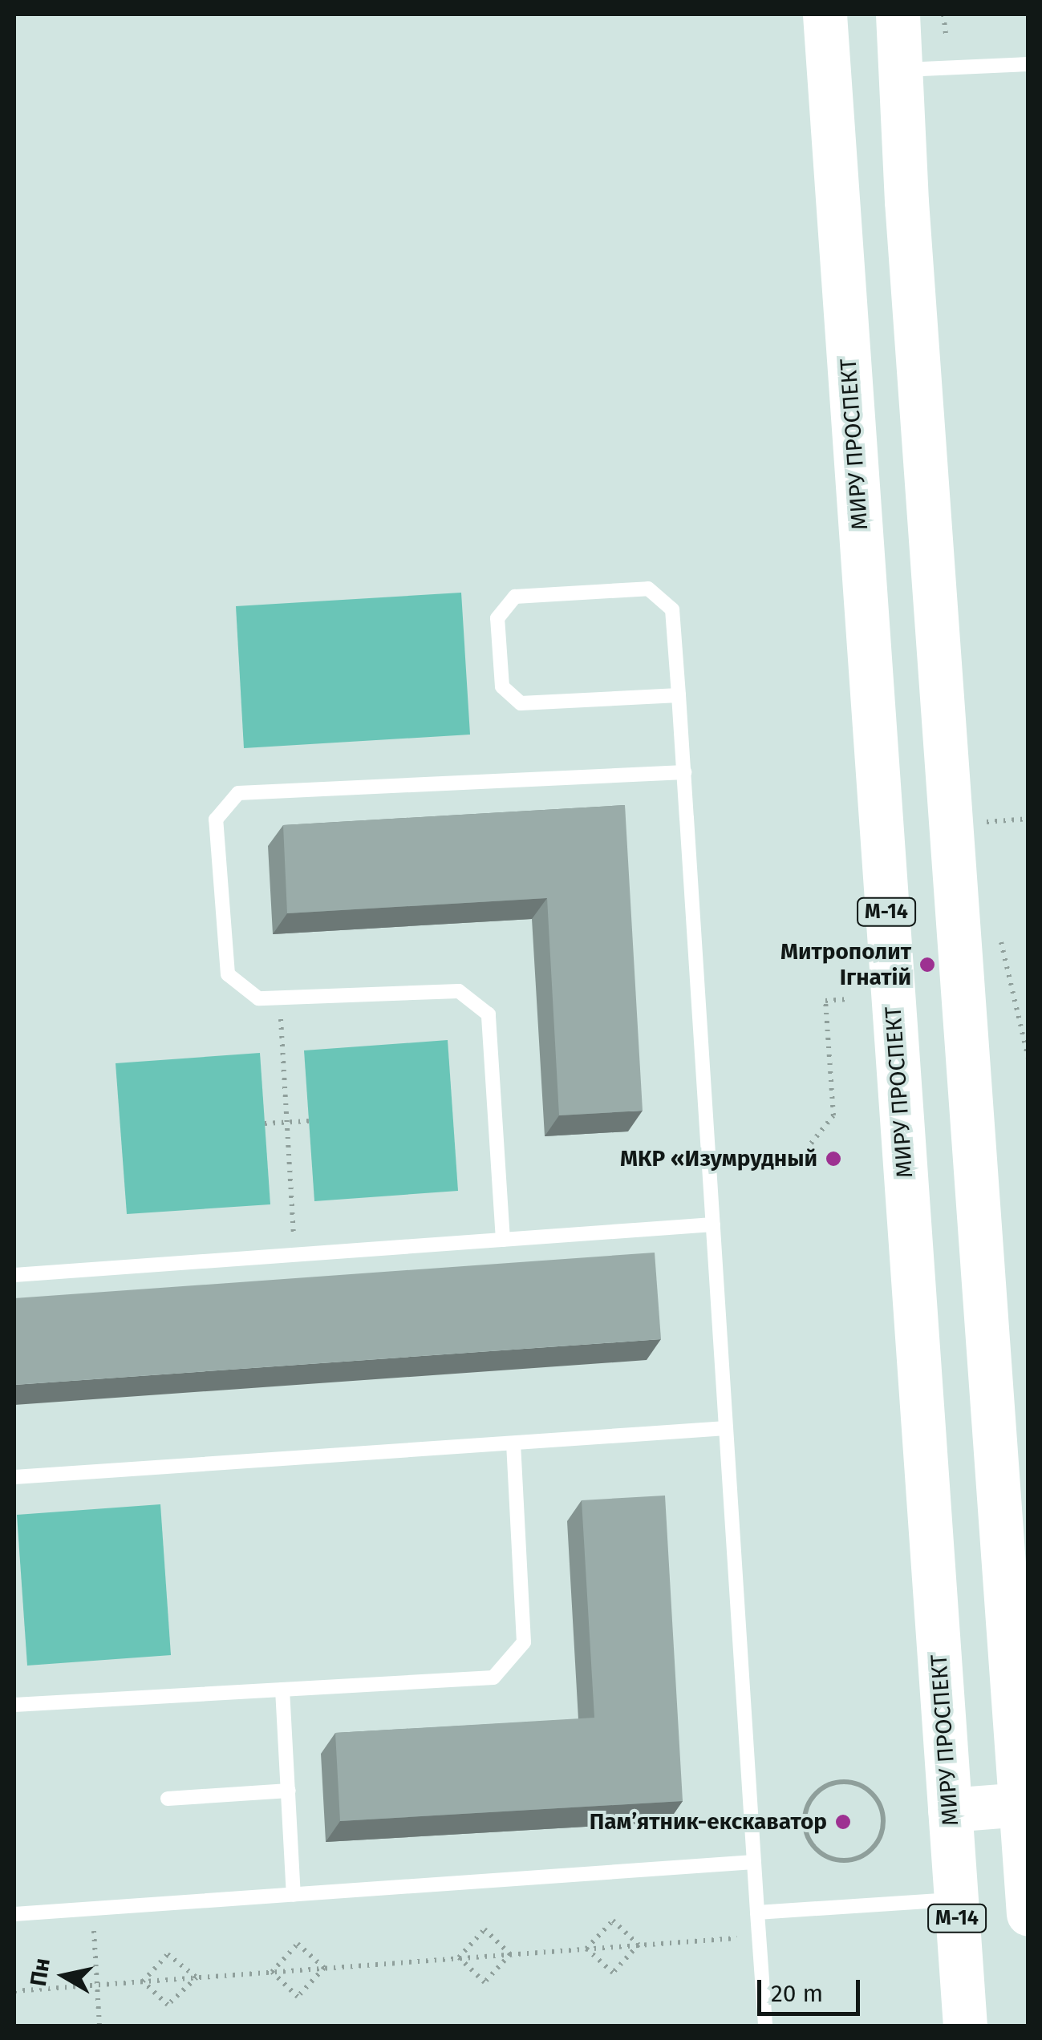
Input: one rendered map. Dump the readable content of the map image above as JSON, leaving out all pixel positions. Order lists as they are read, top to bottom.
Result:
{
  "streets": {
    "highway": ["МИРУ ПРОСПЕКТ", "М-14"]
  },
  "places": ["Митрополит Ігнатій", "МКР «Изумрудный", "Пам’ятник-екскаватор"],
  "scale_bar": "20 m",
  "north": "left"
}
